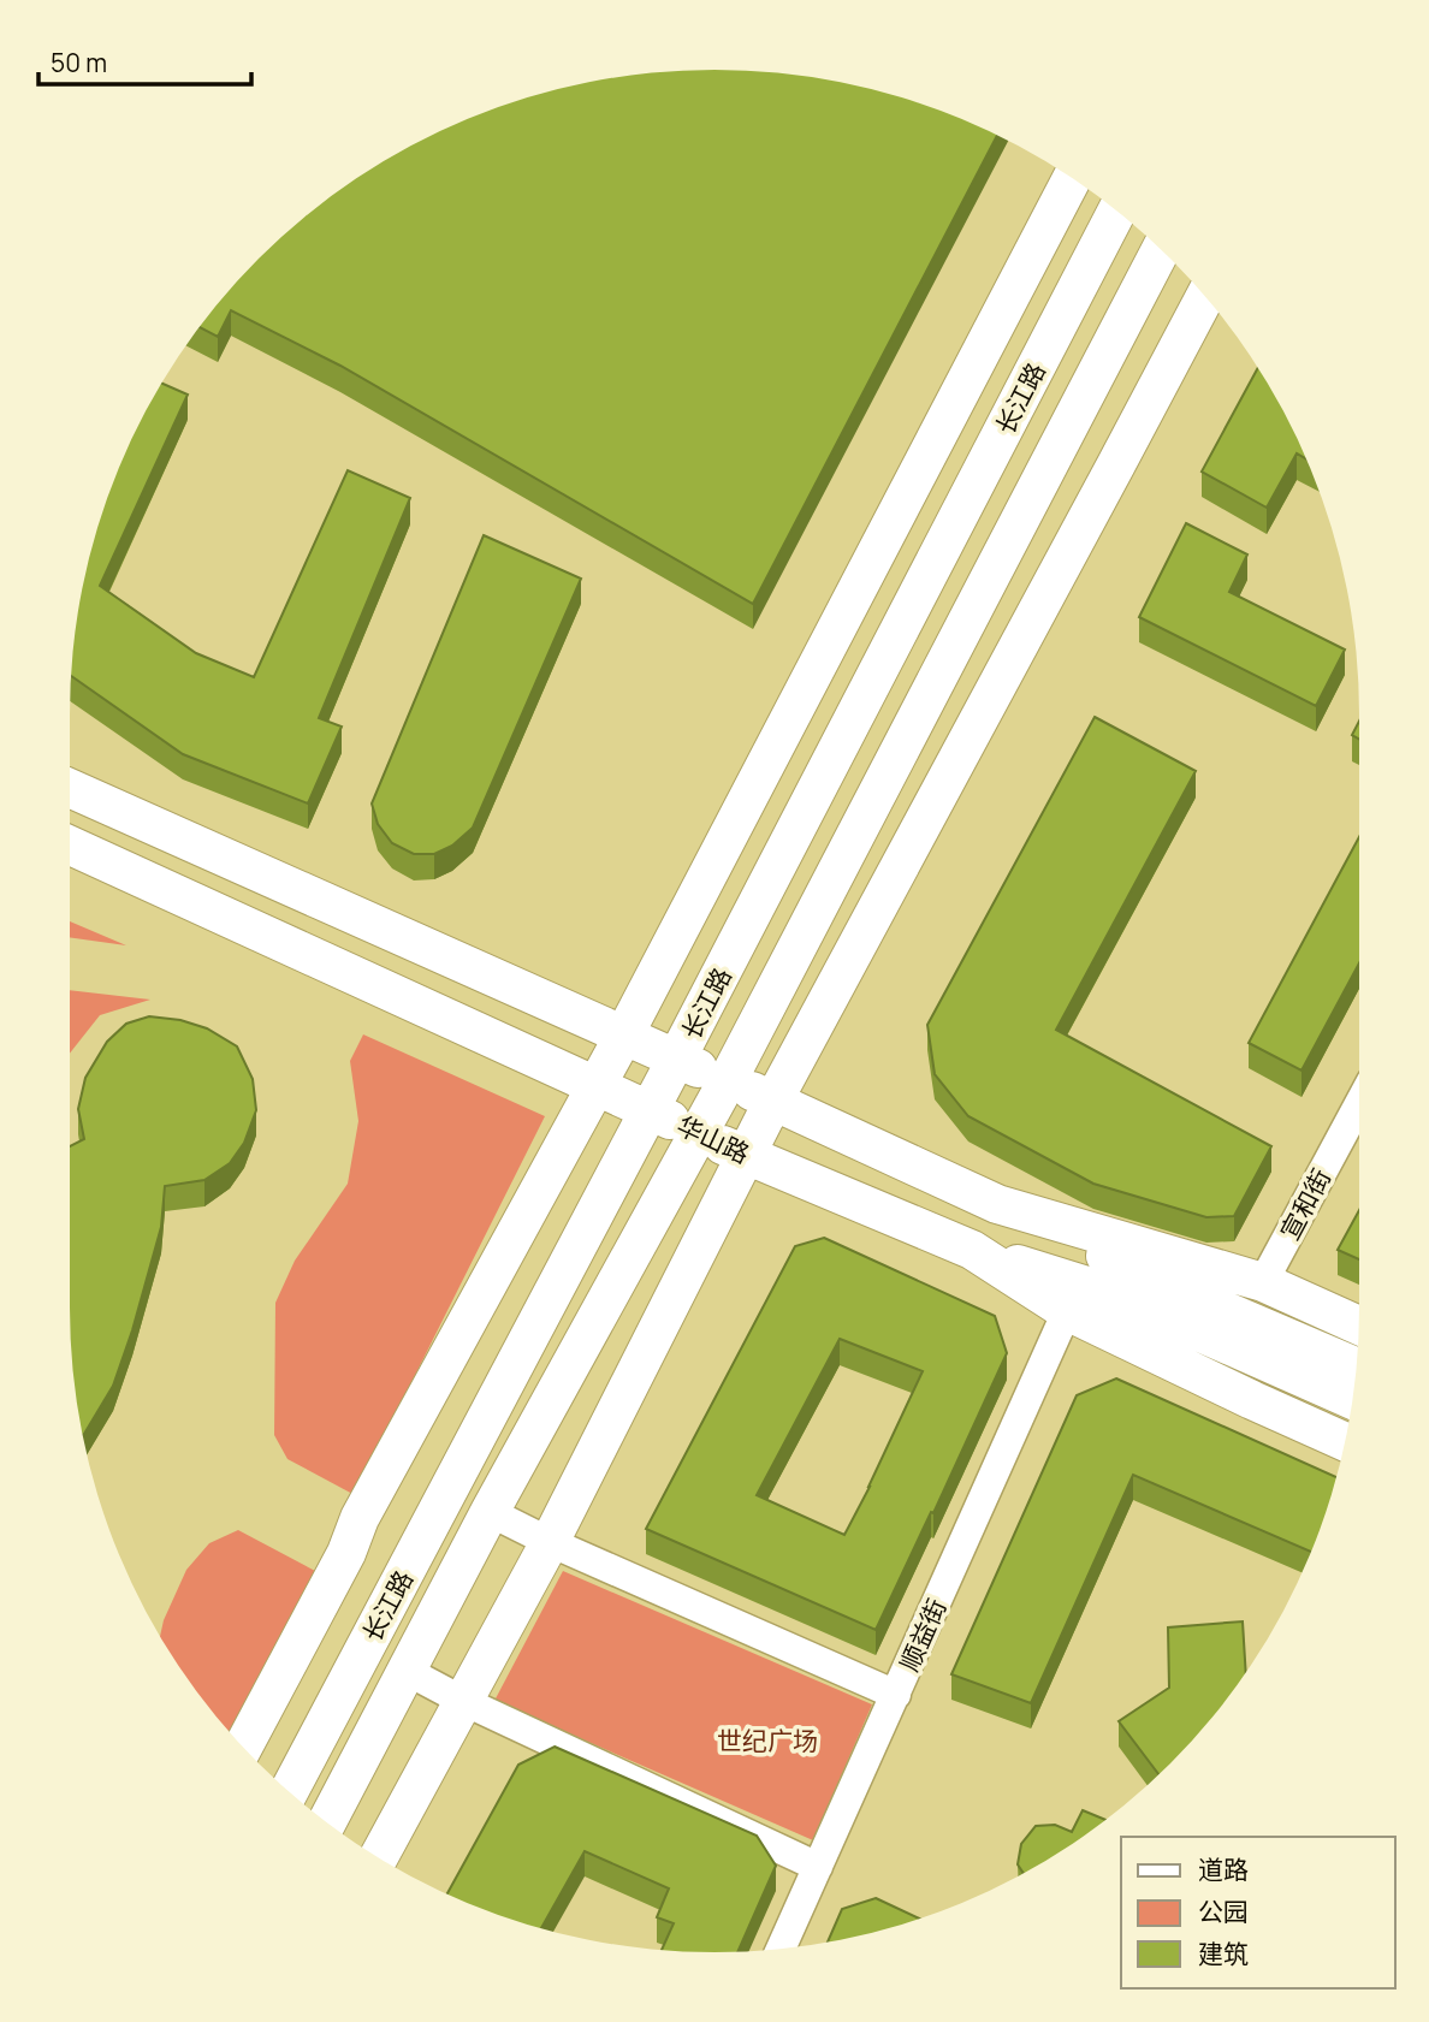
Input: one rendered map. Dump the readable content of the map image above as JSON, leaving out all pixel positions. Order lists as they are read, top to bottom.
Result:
{
  "streets": {
    "main road": ["长江路", "华山路"],
    "street": ["宣和街", "顺益街"]
  },
  "crossings": [
    ["长江路", "华山路"],
    ["华山路", "顺益街"]
  ],
  "parks": ["世纪广场"],
  "legend": ["道路", "公园", "建筑"],
  "scale_bar": "50 m"
}
